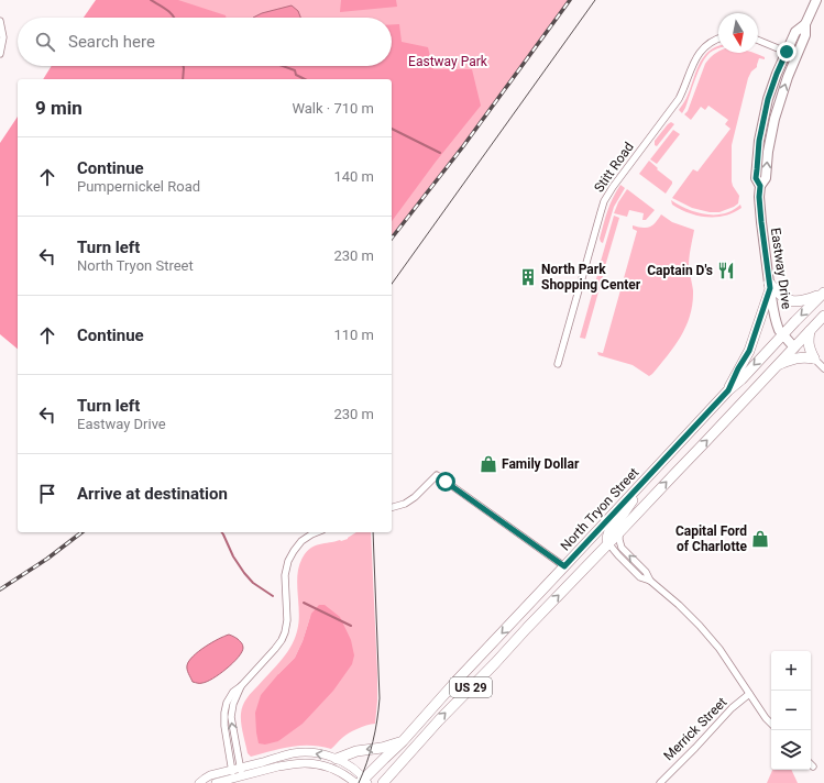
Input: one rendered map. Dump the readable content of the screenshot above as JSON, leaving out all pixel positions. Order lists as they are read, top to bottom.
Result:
{
  "streets": {
    "main road": ["Eastway Drive", "North Tryon Street", "US 29"],
    "street": ["Stitt Road", "Merrick Street"]
  },
  "crossings": [
    ["Eastway Drive", "North Tryon Street"],
    ["Eastway Drive", "US 29"]
  ],
  "parks": ["Eastway Park"],
  "places": {
    "restaurant": ["Captain D's"],
    "building": ["North Park Shopping Center"],
    "shop": ["Family Dollar", "Capital Ford of Charlotte"]
  },
  "north": "bottom",
  "page": {
    "search": "Search here",
    "heading": ["9 min", "Walk · 710 m"],
    "list": [
      ["Continue", "Pumpernickel Road", "140 m"],
      ["Turn left", "North Tryon Street", "230 m"],
      ["Continue", "110 m"],
      ["Turn left", "Eastway Drive", "230 m"],
      "Arrive at destination"
    ],
    "map_buttons": ["+", "−"]
  }
}
